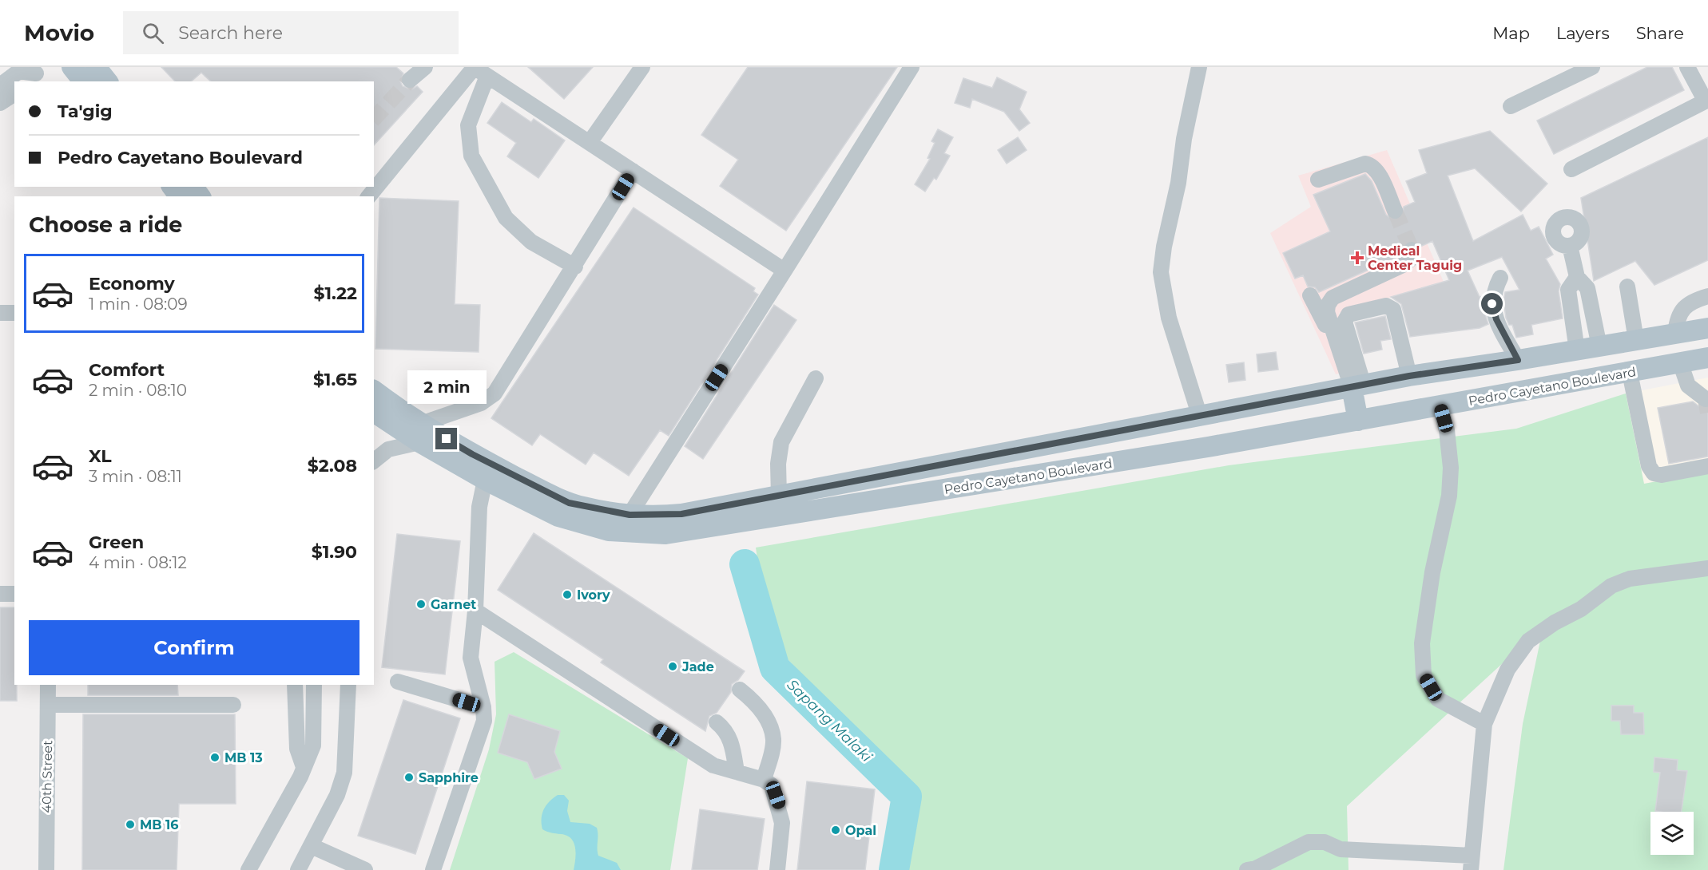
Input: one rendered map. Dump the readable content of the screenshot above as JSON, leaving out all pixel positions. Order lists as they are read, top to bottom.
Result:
{
  "streets": {
    "main road": ["Pedro Cayetano Boulevard"],
    "street": ["40th Street"]
  },
  "water": ["Sapang Malaki"],
  "places": {
    "health": ["Medical Center Taguig"],
    "other": [
      "Ivory",
      "Garnet",
      "Jade",
      "MB 13",
      "Sapphire",
      "MB 16",
      "Opal"
    ]
  },
  "page": {
    "header": "Movio",
    "search": "Search here",
    "nav": ["Map", "Layers", "Share"],
    "banner": ["Ta'gig", "Pedro Cayetano Boulevard"],
    "heading": "Choose a ride",
    "list": [
      {
        "name": "Economy",
        "note": "1 min · 08:09",
        "value": "$1.22"
      },
      {
        "name": "Comfort",
        "note": "2 min · 08:10",
        "value": "$1.65"
      },
      {
        "name": "XL",
        "note": "3 min · 08:11",
        "value": "$2.08"
      },
      {
        "name": "Green",
        "note": "4 min · 08:12",
        "value": "$1.90"
      }
    ],
    "bubble": "2 min",
    "buttons": "Confirm"
  }
}
